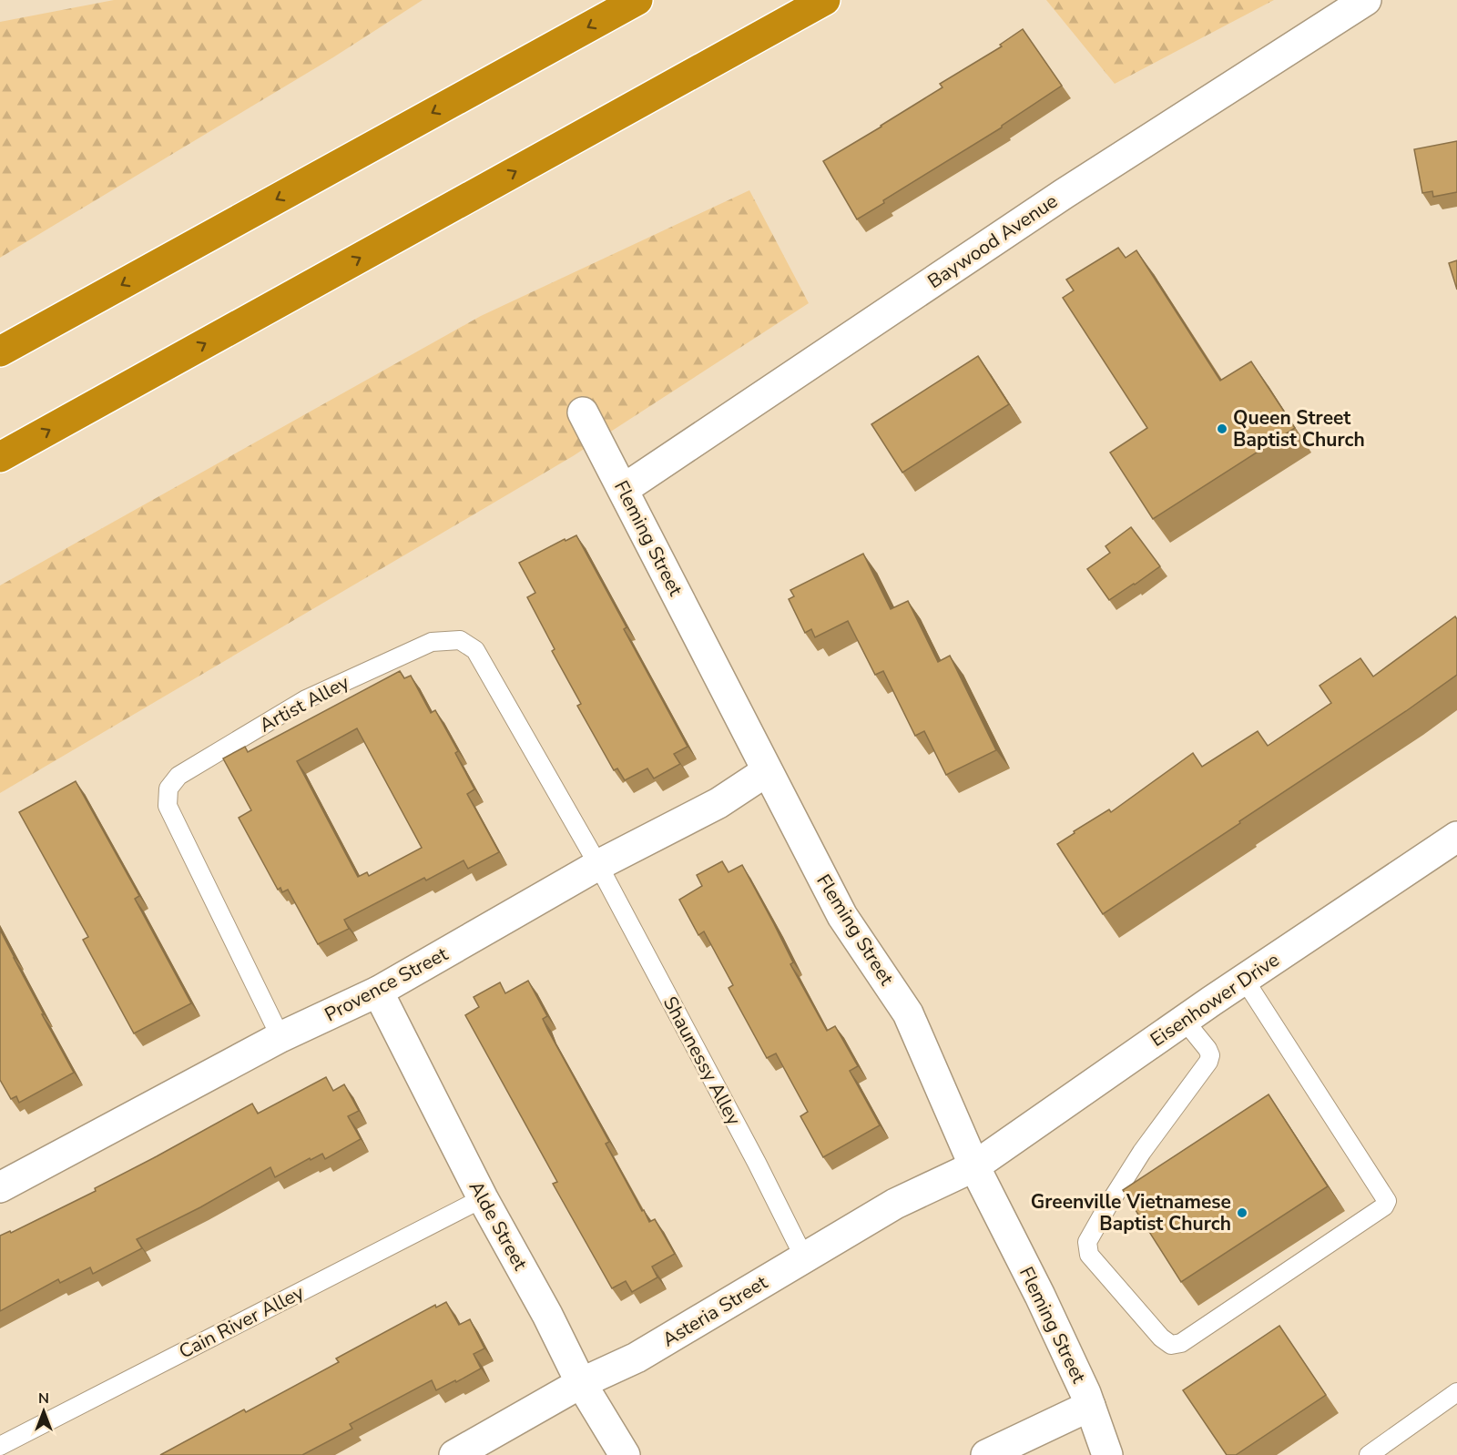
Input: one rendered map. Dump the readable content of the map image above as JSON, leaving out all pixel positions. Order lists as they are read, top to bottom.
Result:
{
  "streets": {
    "street": [
      "Baywood Avenue",
      "Fleming Street",
      "Provence Street",
      "Eisenhower Drive",
      "Alde Street",
      "Asteria Street"
    ],
    "lane": ["Artist Alley", "Shaunessy Alley", "Cain River Alley"]
  },
  "crossings": [
    ["Baywood Avenue", "Fleming Street"],
    ["Fleming Street", "Provence Street"],
    ["Fleming Street", "Eisenhower Drive"],
    ["Fleming Street", "Asteria Street"],
    ["Artist Alley", "Provence Street"],
    ["Artist Alley", "Shaunessy Alley"],
    ["Provence Street", "Shaunessy Alley"],
    ["Provence Street", "Alde Street"],
    ["Eisenhower Drive", "Asteria Street"],
    ["Shaunessy Alley", "Asteria Street"],
    ["Alde Street", "Asteria Street"],
    ["Alde Street", "Cain River Alley"]
  ],
  "places": ["Queen Street Baptist Church", "Greenville Vietnamese Baptist Church"],
  "north": "top"
}
